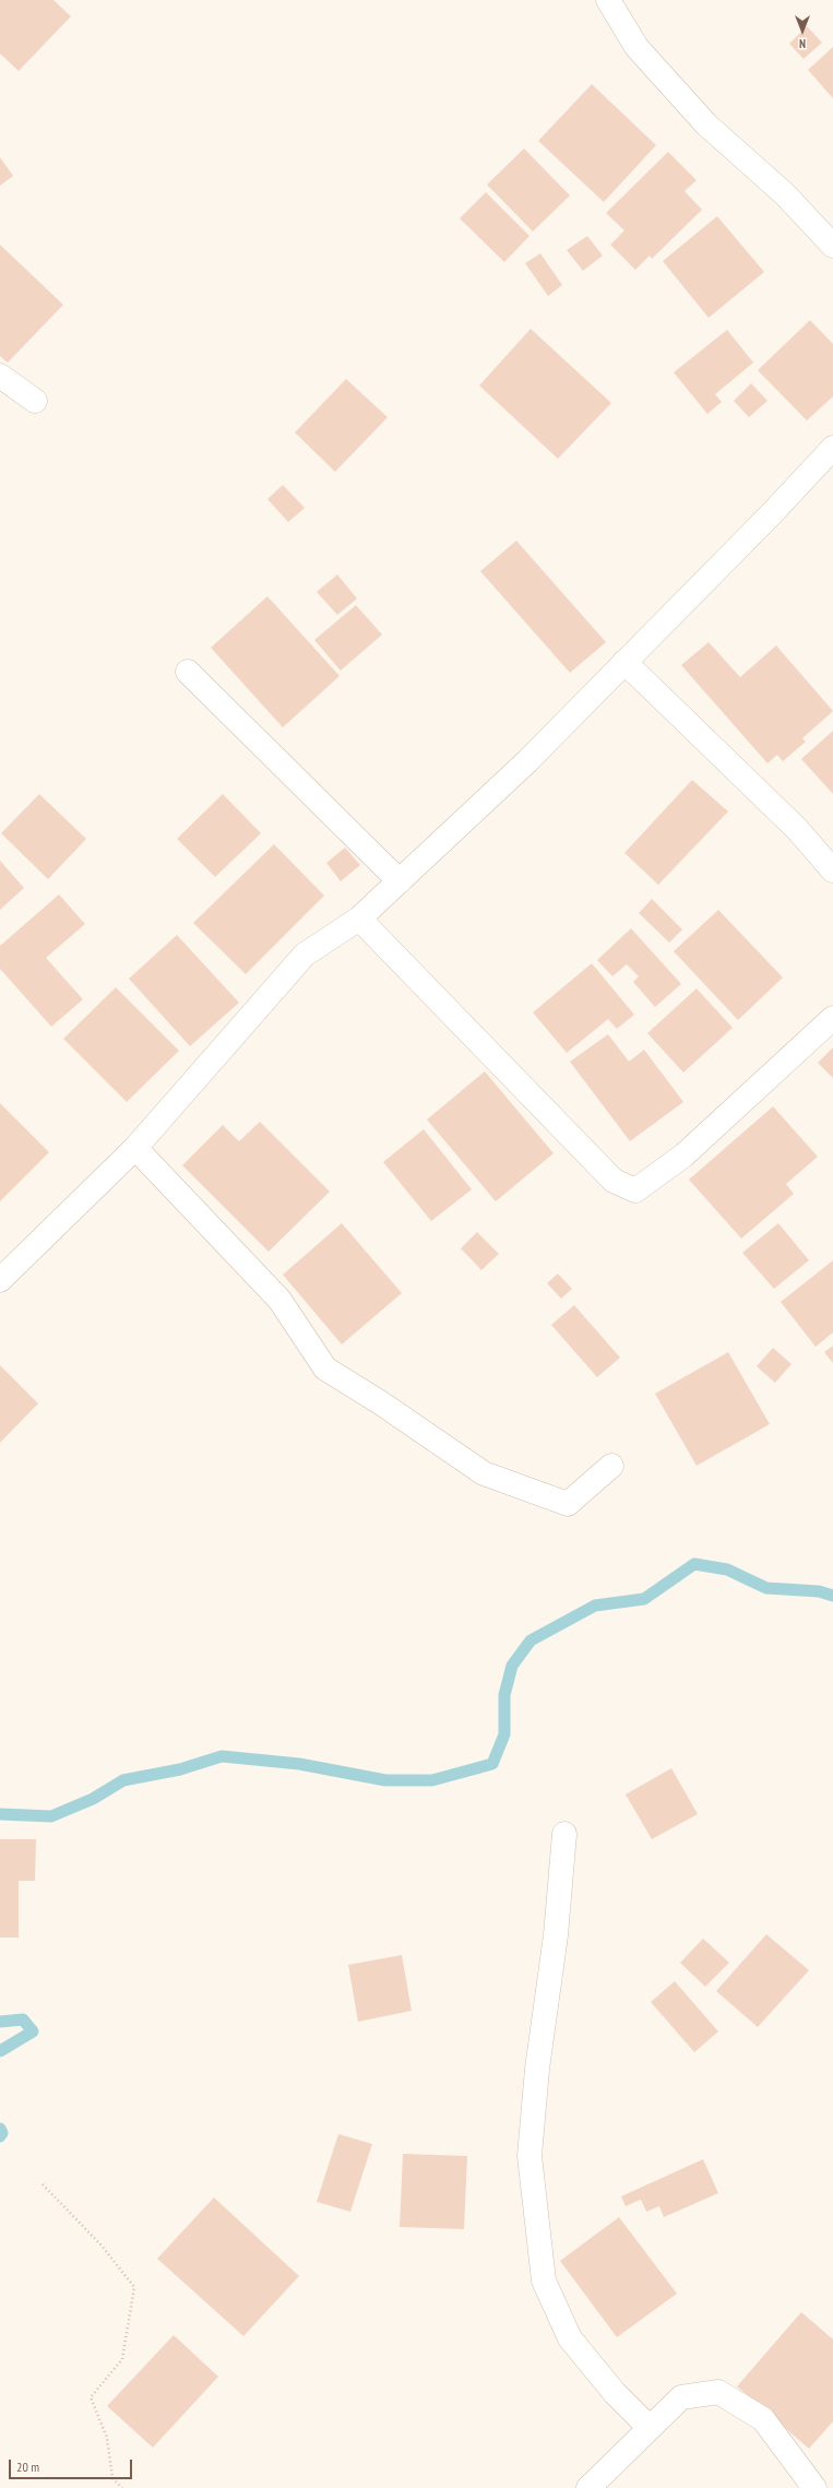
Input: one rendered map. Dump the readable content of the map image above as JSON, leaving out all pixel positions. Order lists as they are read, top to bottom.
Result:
{
  "scale_bar": "20 m",
  "north": "bottom"
}
